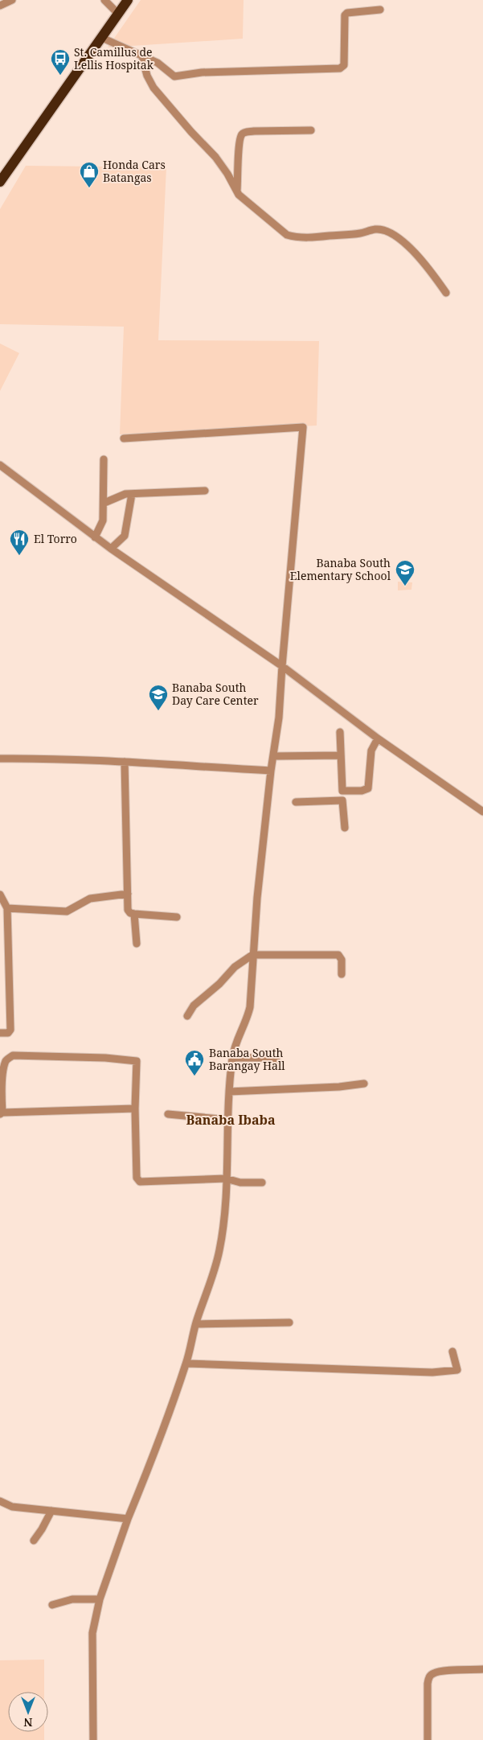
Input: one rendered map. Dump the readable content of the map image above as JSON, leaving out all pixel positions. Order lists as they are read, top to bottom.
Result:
{
  "districts": ["Banaba Ibaba"],
  "places": {
    "bus stop": ["St. Camillus de Lellis Hospitak"],
    "shop": ["Honda Cars Batangas"],
    "restaurant": ["El Torro"],
    "school or university": ["Banaba South Elementary School", "Banaba South Day Care Center"],
    "public building": ["Banaba South Barangay Hall"]
  },
  "north": "bottom"
}
